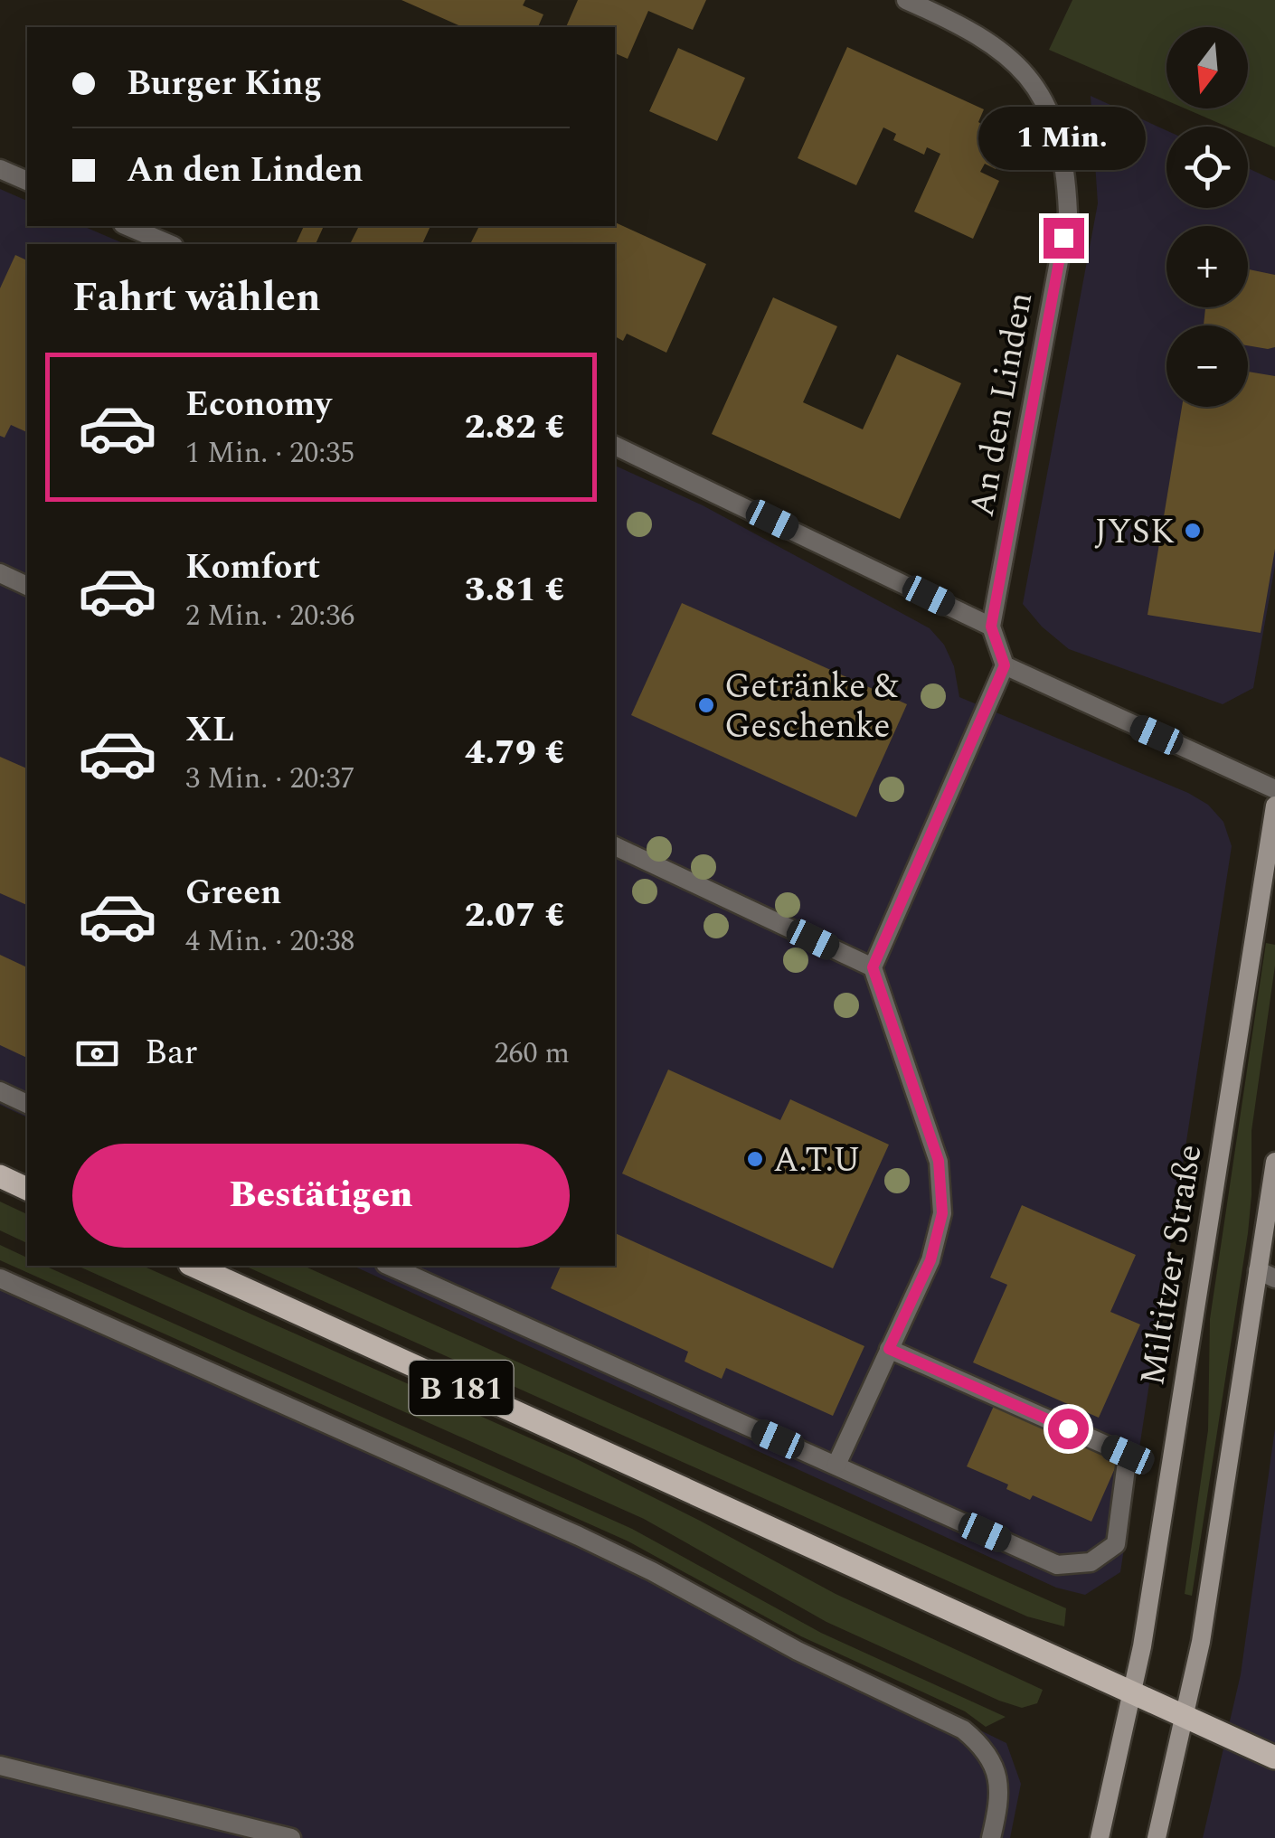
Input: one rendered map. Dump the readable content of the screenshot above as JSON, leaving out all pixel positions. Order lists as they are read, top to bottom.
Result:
{
  "streets": {
    "main road": ["B 181"],
    "street": ["An den Linden", "Miltitzer Straße"]
  },
  "crossings": [
    ["Miltitzer Straße", "B 181"]
  ],
  "places": ["JYSK", "Getränke & Geschenke", "A.T.U"],
  "north": "bottom",
  "page": {
    "map_buttons": ["+", "−"],
    "banner": ["Burger King", "An den Linden"],
    "bubble": "1 Min.",
    "heading": "Fahrt wählen",
    "list": [
      {
        "name": "Economy",
        "note": "1 Min. · 20:35",
        "value": "2.82 €"
      },
      {
        "name": "Komfort",
        "note": "2 Min. · 20:36",
        "value": "3.81 €"
      },
      {
        "name": "XL",
        "note": "3 Min. · 20:37",
        "value": "4.79 €"
      },
      {
        "name": "Green",
        "note": "4 Min. · 20:38",
        "value": "2.07 €"
      }
    ],
    "pay": ["Bar", "260 m"],
    "buttons": "Bestätigen"
  }
}
